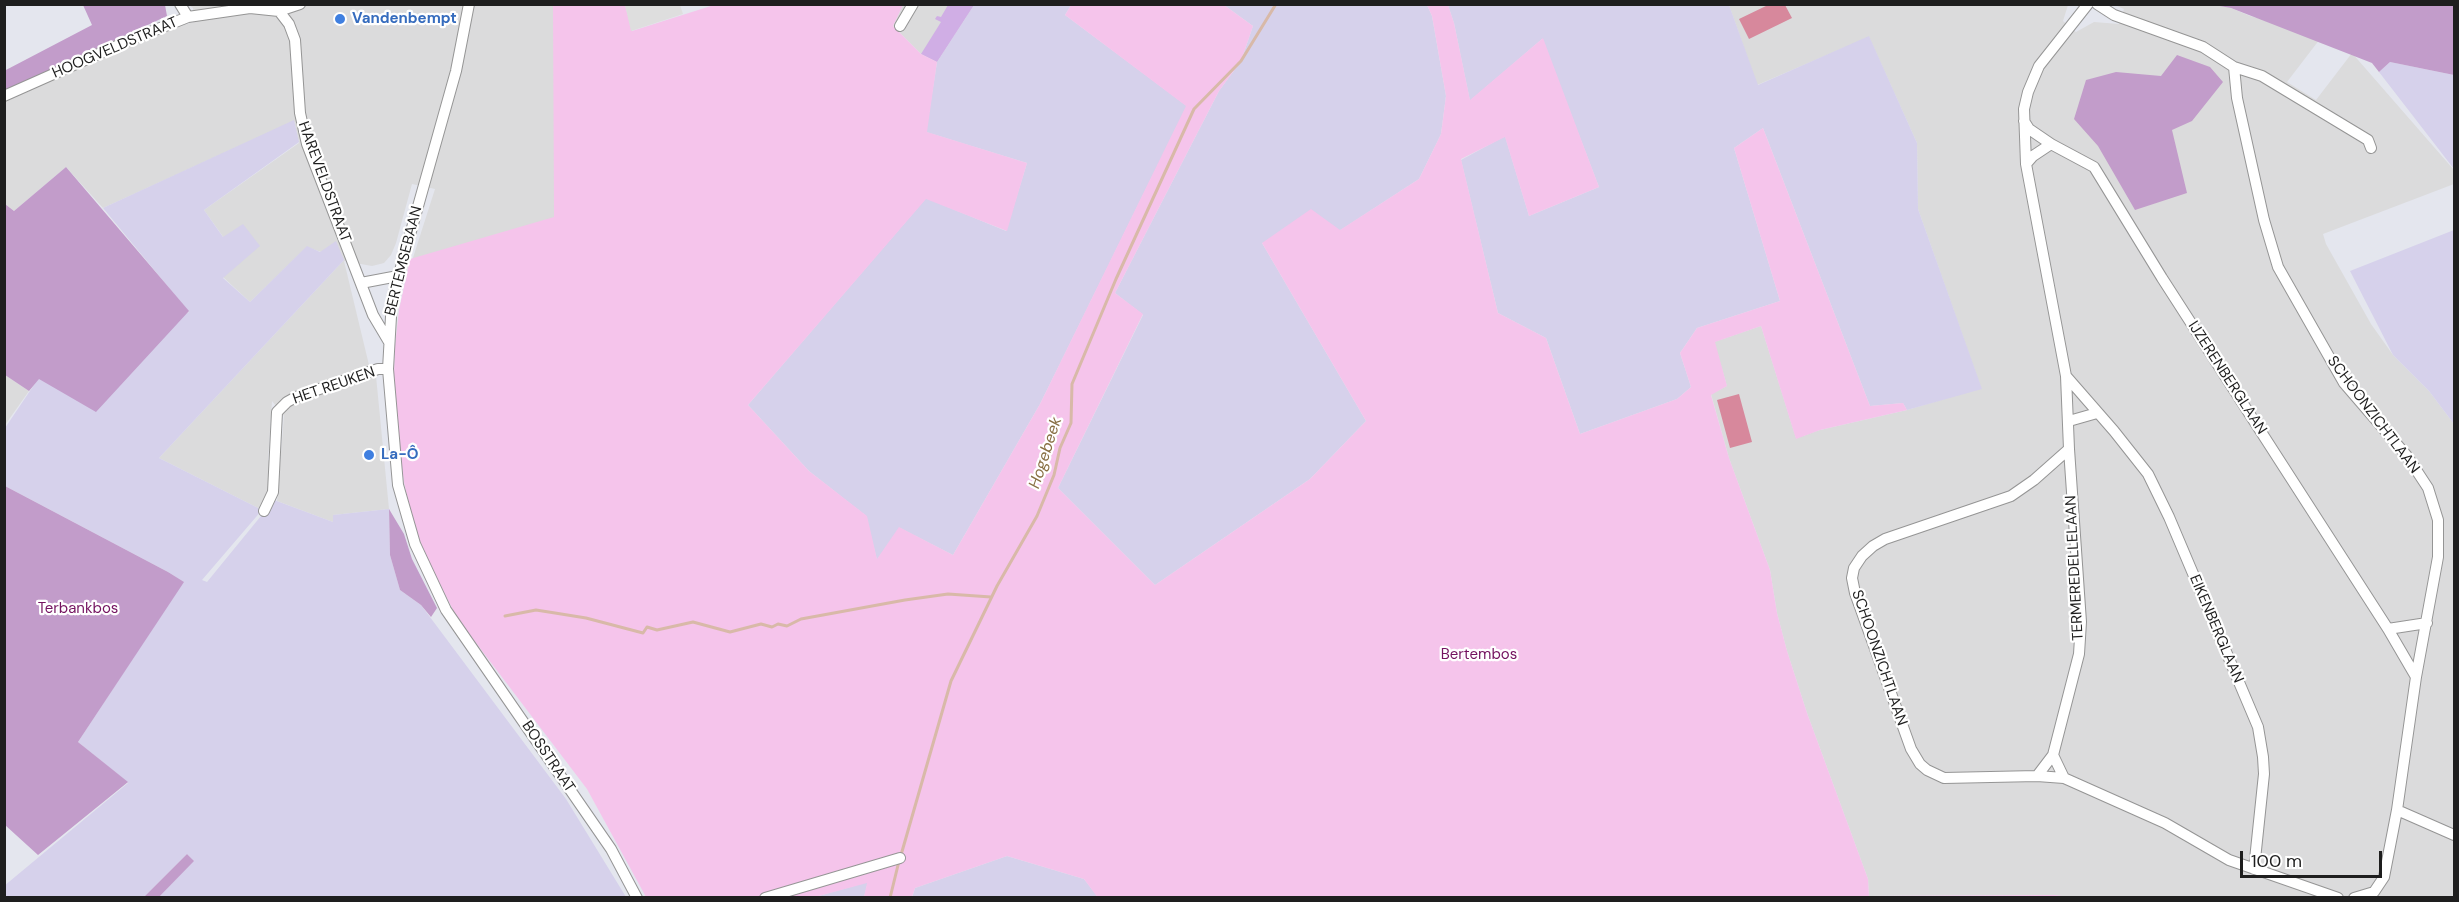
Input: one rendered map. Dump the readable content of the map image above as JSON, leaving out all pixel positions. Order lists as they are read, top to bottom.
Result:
{
  "streets": {
    "street": [
      "HOOGVELDSTRAAT",
      "HAREVELDSTRAAT",
      "BERTEMSEBAAN",
      "IJZERENBERGLAAN",
      "HET REUKEN",
      "SCHOONZICHTLAAN",
      "TERMEREDELLELAAN",
      "EIKENBERGLAAN",
      "BOSSTRAAT"
    ]
  },
  "crossings": [
    ["HOOGVELDSTRAAT", "HAREVELDSTRAAT"],
    ["HAREVELDSTRAAT", "BERTEMSEBAAN"],
    ["BERTEMSEBAAN", "HET REUKEN"],
    ["BERTEMSEBAAN", "BOSSTRAAT"],
    ["IJZERENBERGLAAN", "SCHOONZICHTLAAN"],
    ["SCHOONZICHTLAAN", "TERMEREDELLELAAN"],
    ["SCHOONZICHTLAAN", "EIKENBERGLAAN"]
  ],
  "water": ["Hogebeek"],
  "parks": ["Terbankbos", "Bertembos"],
  "places": ["Vandenbempt", "La-Ô"],
  "scale_bar": "100 m"
}
